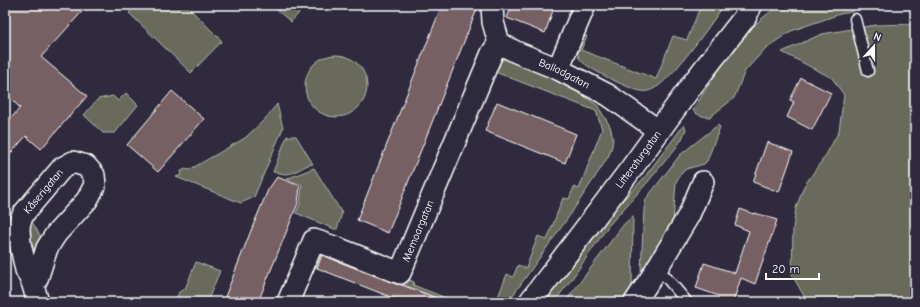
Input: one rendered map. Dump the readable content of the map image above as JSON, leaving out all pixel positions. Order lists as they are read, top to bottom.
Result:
{
  "streets": {
    "street": [
      "Balladgatan",
      "Litteraturgatan",
      "Kåserigatan",
      "Memoargatan"
    ]
  },
  "crossings": [
    ["Balladgatan", "Litteraturgatan"],
    ["Balladgatan", "Memoargatan"]
  ],
  "scale_bar": "20 m",
  "north": "top"
}
